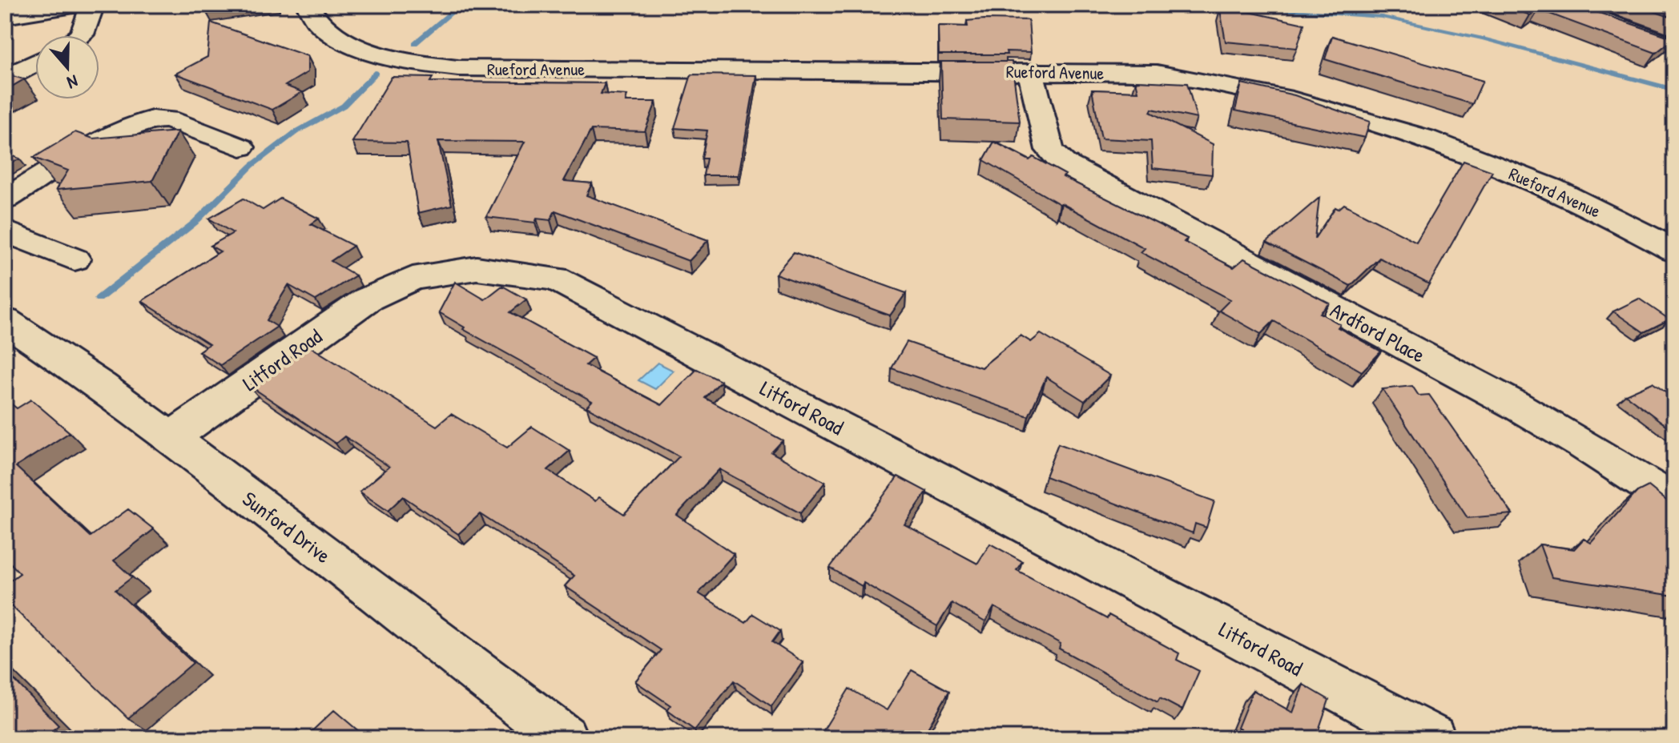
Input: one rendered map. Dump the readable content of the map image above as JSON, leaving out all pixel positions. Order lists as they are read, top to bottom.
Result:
{
  "streets": {
    "street": [
      "Rueford Avenue",
      "Ardford Place",
      "Litford Road",
      "Sunford Drive"
    ]
  },
  "crossings": [
    ["Rueford Avenue", "Ardford Place"],
    ["Litford Road", "Sunford Drive"]
  ],
  "north": "bottom"
}
